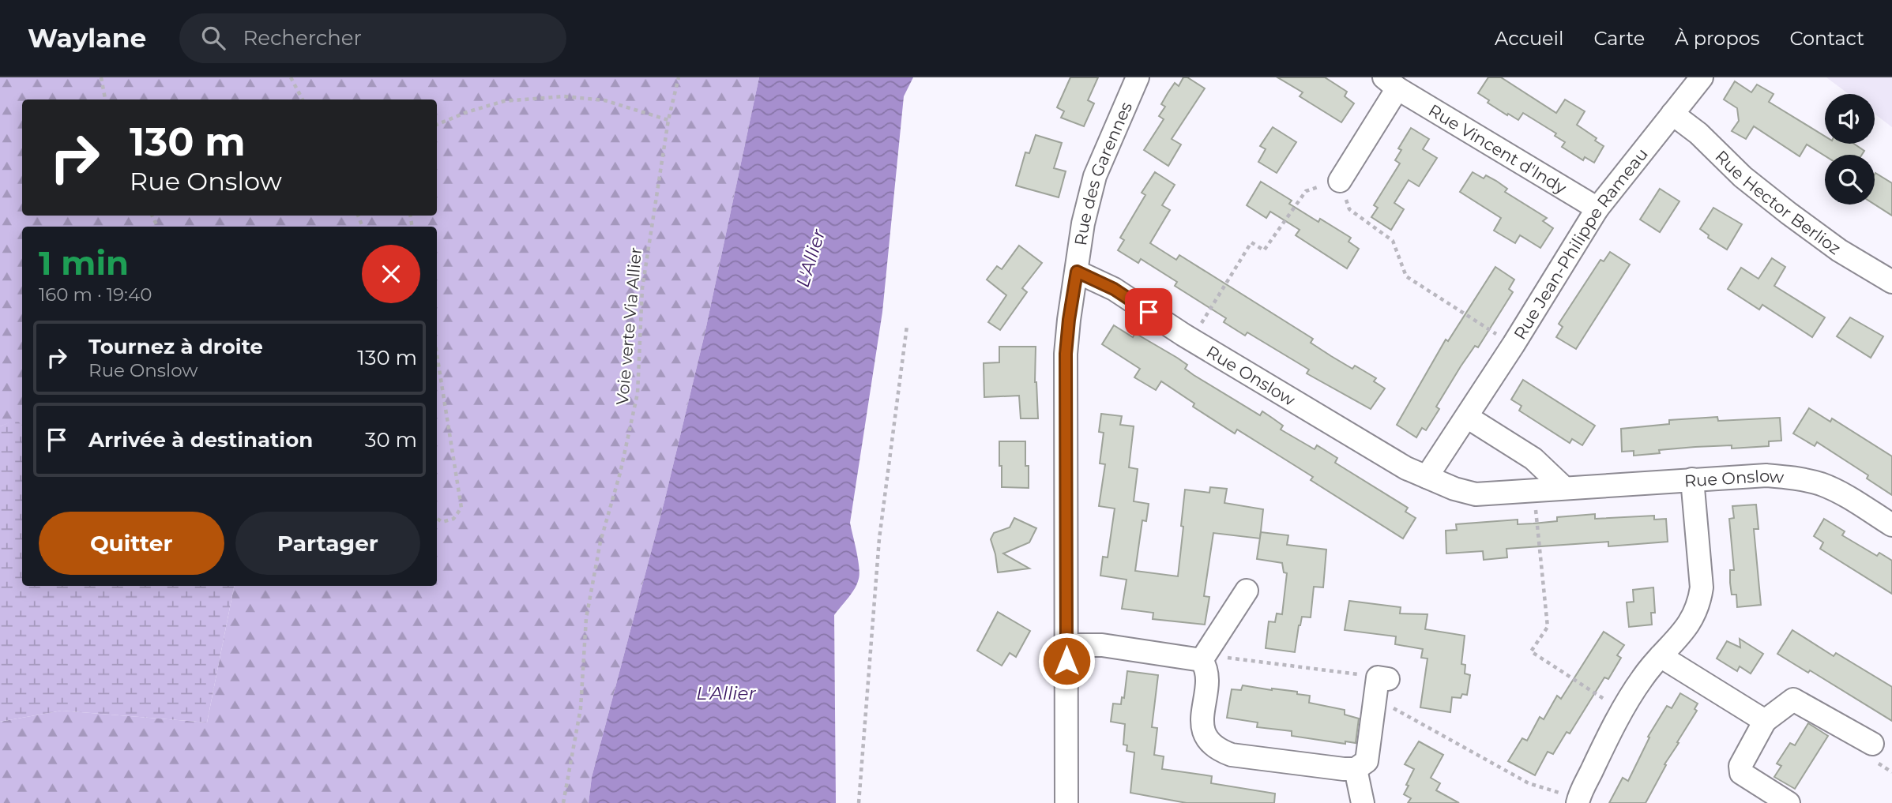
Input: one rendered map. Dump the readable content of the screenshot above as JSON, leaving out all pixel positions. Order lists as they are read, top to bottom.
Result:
{
  "streets": {
    "street": [
      "Rue Vincent d'Indy",
      "Rue des Garennes",
      "Rue Hector Berlioz",
      "Rue Jean-Philippe Rameau",
      "Rue Onslow"
    ],
    "path": ["Voie verte Via Allier"]
  },
  "crossings": [
    ["Rue Vincent d'Indy", "Rue Jean-Philippe Rameau"],
    ["Rue des Garennes", "Rue Onslow"],
    ["Rue Hector Berlioz", "Rue Jean-Philippe Rameau"]
  ],
  "water": ["L'Allier"],
  "page": {
    "header": "Waylane",
    "search": "Rechercher",
    "nav": [
      "Accueil",
      "Carte",
      "À propos",
      "Contact"
    ],
    "turn": ["130 m", "Rue Onslow"],
    "heading": ["1 min", "160 m · 19:40"],
    "list": [
      {
        "name": "Tournez à droite",
        "note": "Rue Onslow",
        "value": "130 m"
      },
      {
        "name": "Arrivée à destination",
        "value": "30 m"
      }
    ],
    "buttons": ["Quitter", "Partager"]
  }
}
